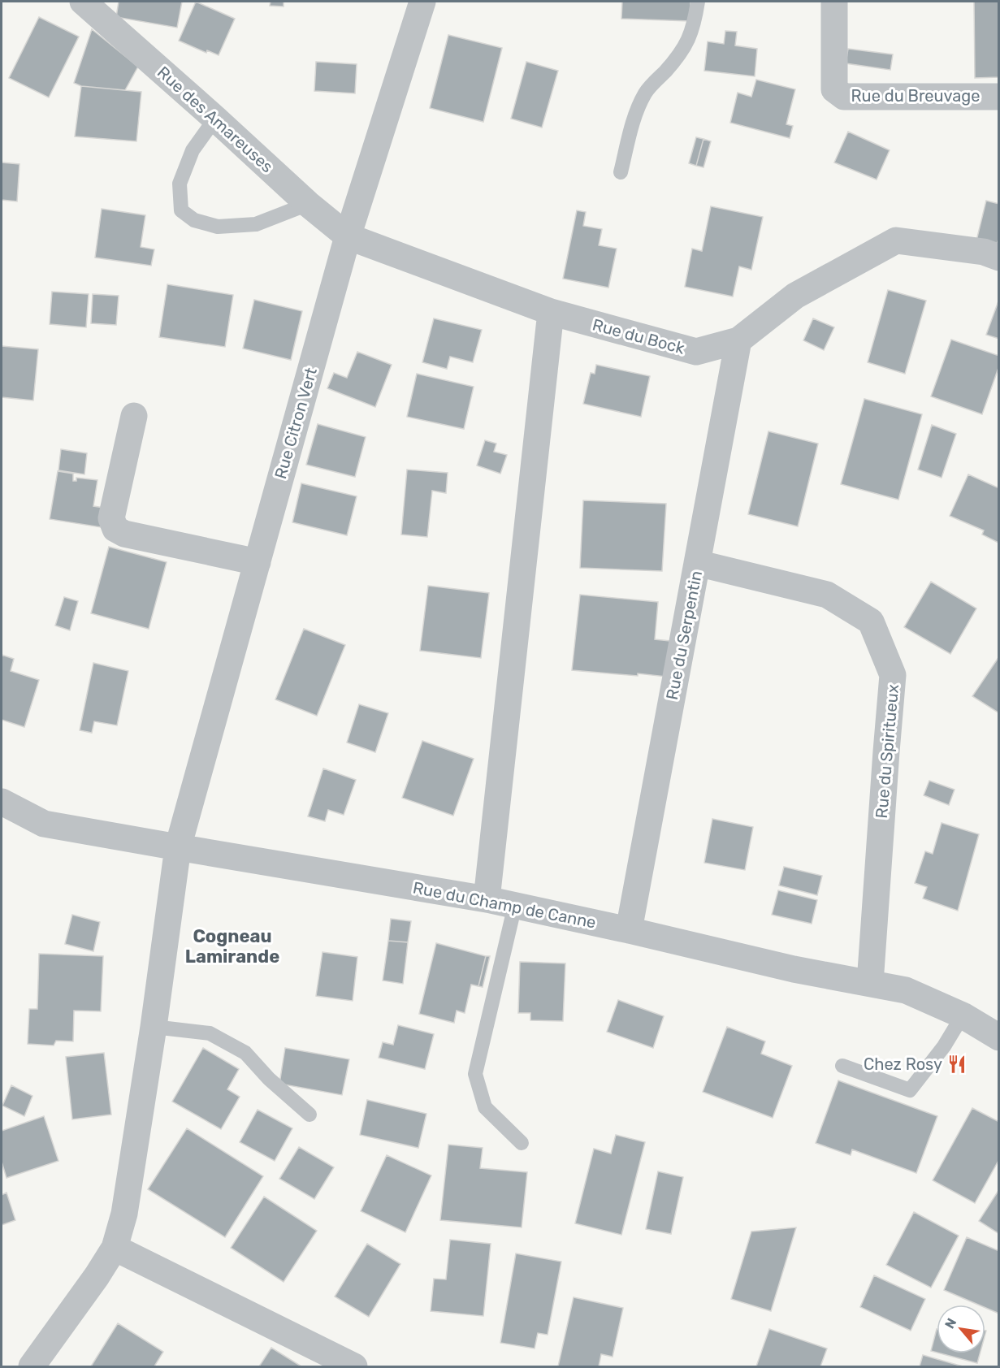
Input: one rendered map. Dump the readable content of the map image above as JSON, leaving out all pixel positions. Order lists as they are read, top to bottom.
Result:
{
  "streets": {
    "street": [
      "Rue du Breuvage",
      "Rue des Amareuses",
      "Rue du Bock",
      "Rue Citron Vert",
      "Rue du Serpentin",
      "Rue du Spiritueux",
      "Rue du Champ de Canne"
    ]
  },
  "crossings": [
    ["Rue des Amareuses", "Rue du Bock"],
    ["Rue des Amareuses", "Rue Citron Vert"],
    ["Rue du Bock", "Rue Citron Vert"],
    ["Rue du Bock", "Rue du Serpentin"],
    ["Rue Citron Vert", "Rue du Champ de Canne"],
    ["Rue du Serpentin", "Rue du Spiritueux"],
    ["Rue du Serpentin", "Rue du Champ de Canne"],
    ["Rue du Spiritueux", "Rue du Champ de Canne"]
  ],
  "districts": ["Cogneau Lamirande"],
  "places": {
    "restaurant": ["Chez Rosy"]
  },
  "north": "top left"
}
